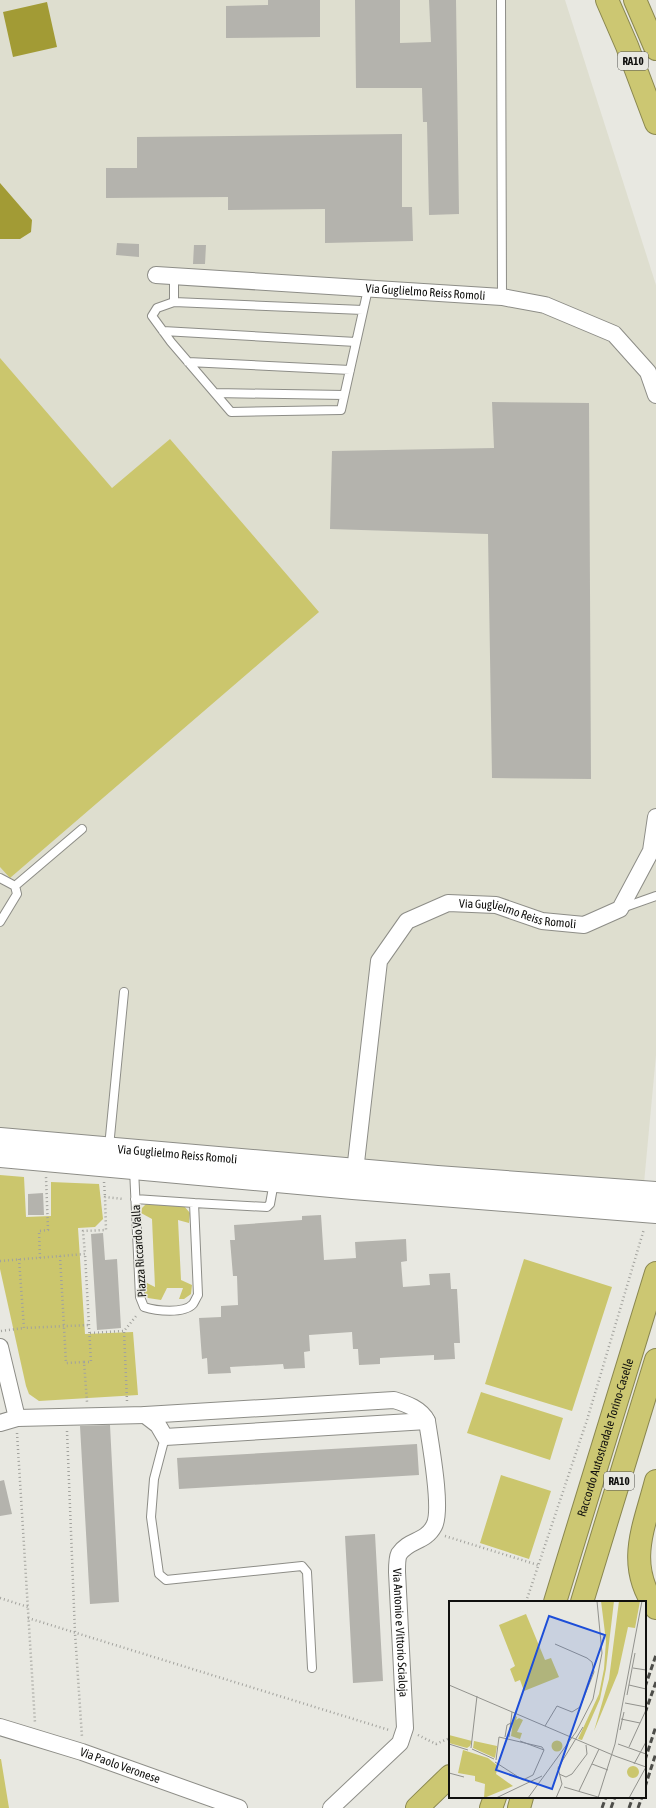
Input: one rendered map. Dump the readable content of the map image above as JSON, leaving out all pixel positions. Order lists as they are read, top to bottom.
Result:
{
  "streets": {
    "highway": ["RA10", "Raccordo Autostradale Torino-Caselle"],
    "main road": ["Via Guglielmo Reiss Romoli"],
    "street": ["Via Antonio e Vittorio Scialoja", "Via Paolo Veronese"],
    "lane": ["Piazza Riccardo Valla"]
  },
  "crossings": [
    ["RA10", "Raccordo Autostradale Torino-Caselle"]
  ]
}
